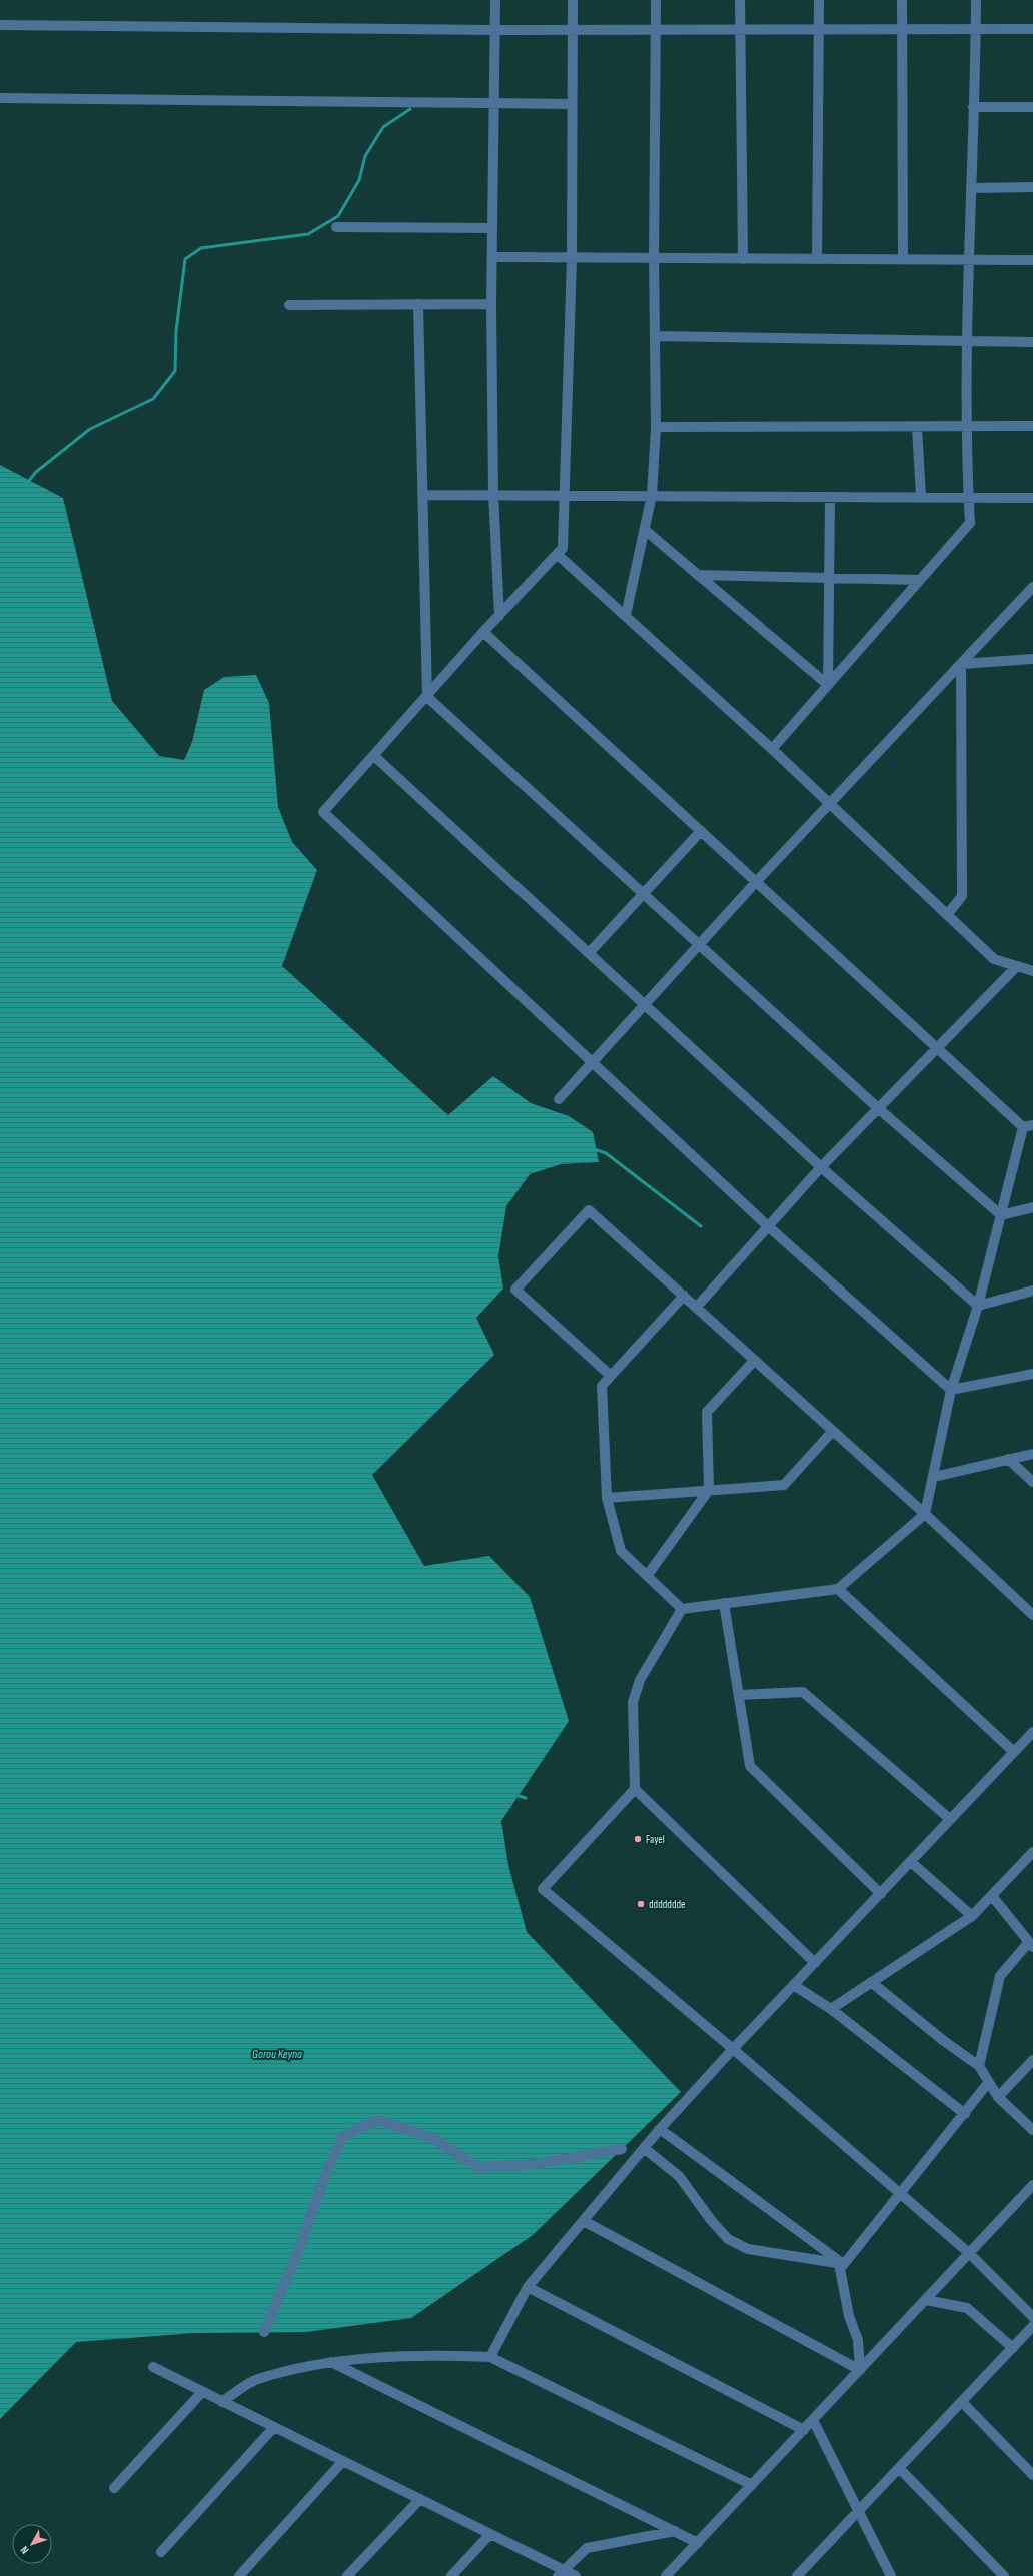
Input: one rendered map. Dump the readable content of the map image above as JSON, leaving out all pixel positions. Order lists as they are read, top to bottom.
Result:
{
  "water": ["Gorou Keyna"],
  "places": ["Fayel", "ddddddde"],
  "north": "bottom left"
}
